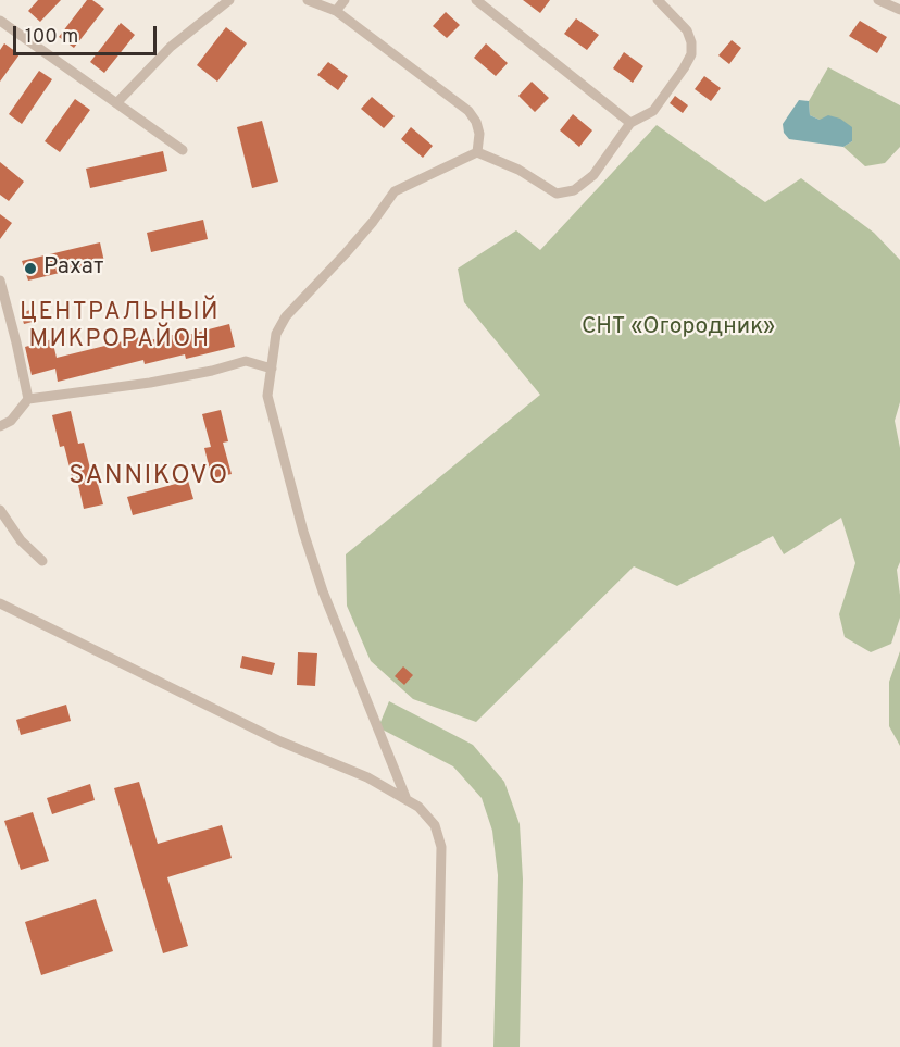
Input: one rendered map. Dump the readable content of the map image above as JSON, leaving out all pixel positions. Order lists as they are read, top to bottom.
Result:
{
  "districts": ["ЦЕНТРАЛЬНЫЙ МИКРОРАЙОН", "SANNIKOVO"],
  "parks": ["СНТ «Огородник»"],
  "places": ["Рахат"],
  "scale_bar": "100 m"
}
